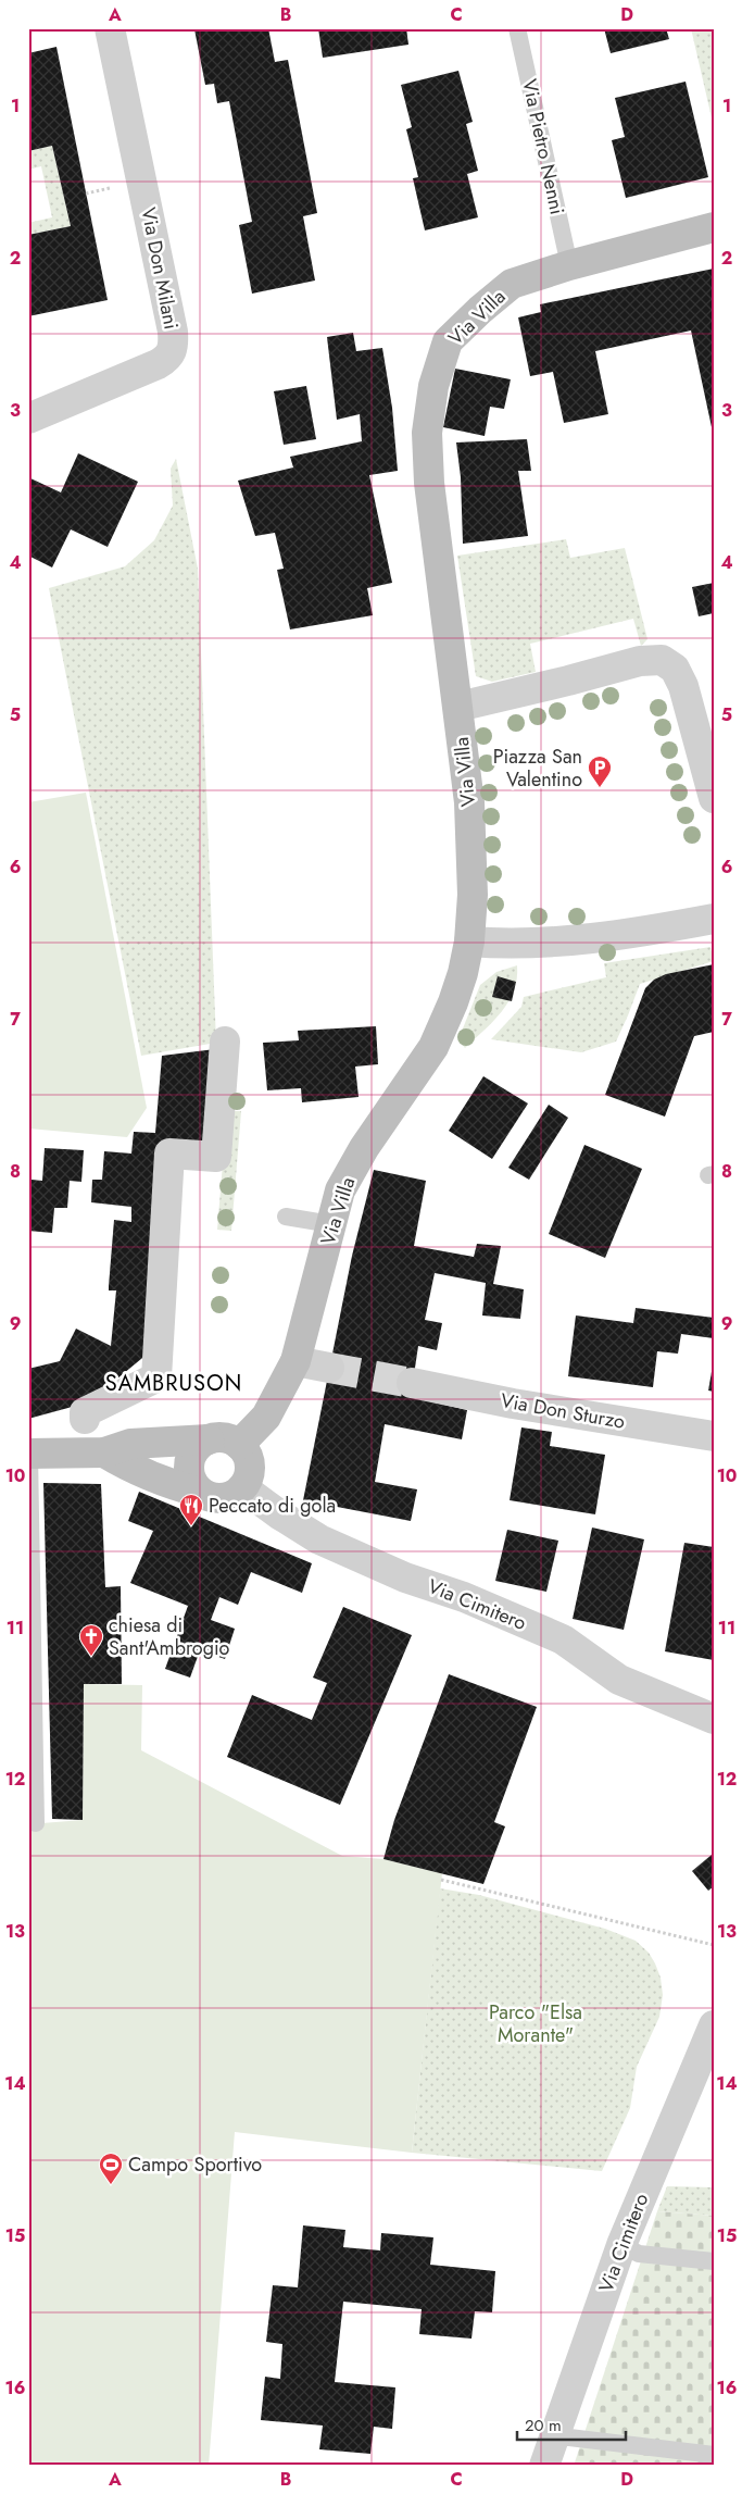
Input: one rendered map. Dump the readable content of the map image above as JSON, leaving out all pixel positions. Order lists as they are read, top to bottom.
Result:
{
  "streets": {
    "street": [
      "Via Don Milani",
      "Via Villa",
      "Via Don Sturzo",
      "Via Cimitero"
    ],
    "lane": ["Via Pietro Nenni"]
  },
  "crossings": [
    ["Via Pietro Nenni", "Via Villa"],
    ["Via Villa", "Via Cimitero"]
  ],
  "districts": ["SAMBRUSON"],
  "parks": ["Parco \"Elsa Morante\""],
  "places": {
    "parking": ["Piazza San Valentino"],
    "restaurant": ["Peccato di gola"],
    "church": ["chiesa di Sant'Ambrogio"],
    "sports": ["Campo Sportivo"]
  },
  "scale_bar": "20 m",
  "grid": {
    "columns": [
      "A",
      "B",
      "C",
      "D"
    ],
    "rows": [
      "1",
      "2",
      "3",
      "4",
      "5",
      "6",
      "7",
      "8",
      "9",
      "10",
      "11",
      "12",
      "13",
      "14",
      "15",
      "16"
    ]
  }
}
